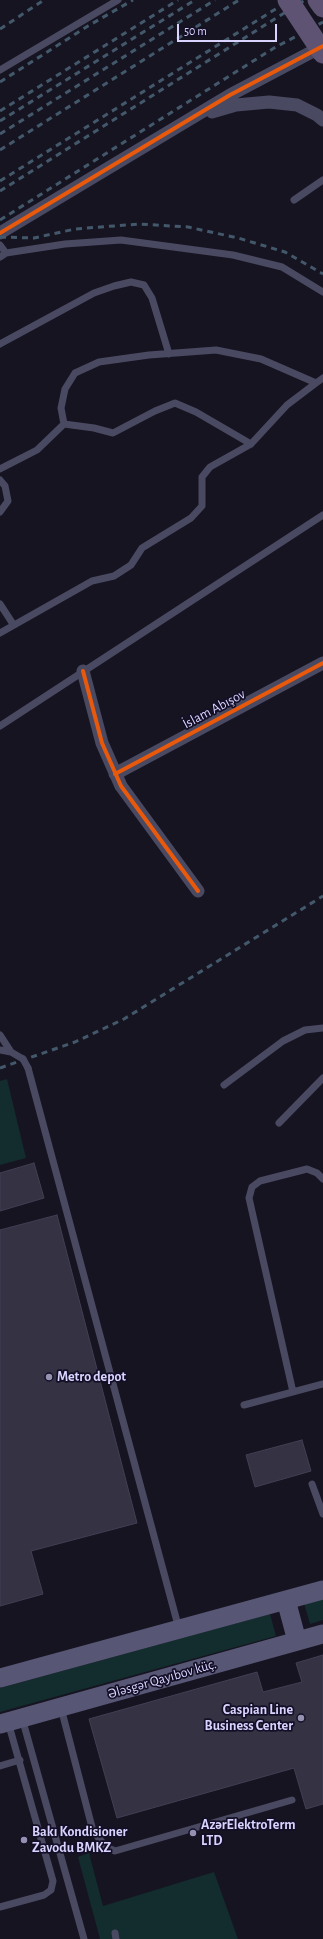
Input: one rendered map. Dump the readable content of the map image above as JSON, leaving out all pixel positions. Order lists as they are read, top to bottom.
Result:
{
  "streets": {
    "main road": ["Ələsgər Qayıbov küç."],
    "street": ["İslam Abışov"]
  },
  "places": [
    "Metro depot",
    "Caspian Line Business Center",
    "AzərElektroTerm LTD",
    "Bakı Kondisioner Zavodu BMKZ"
  ],
  "scale_bar": "50 m"
}
